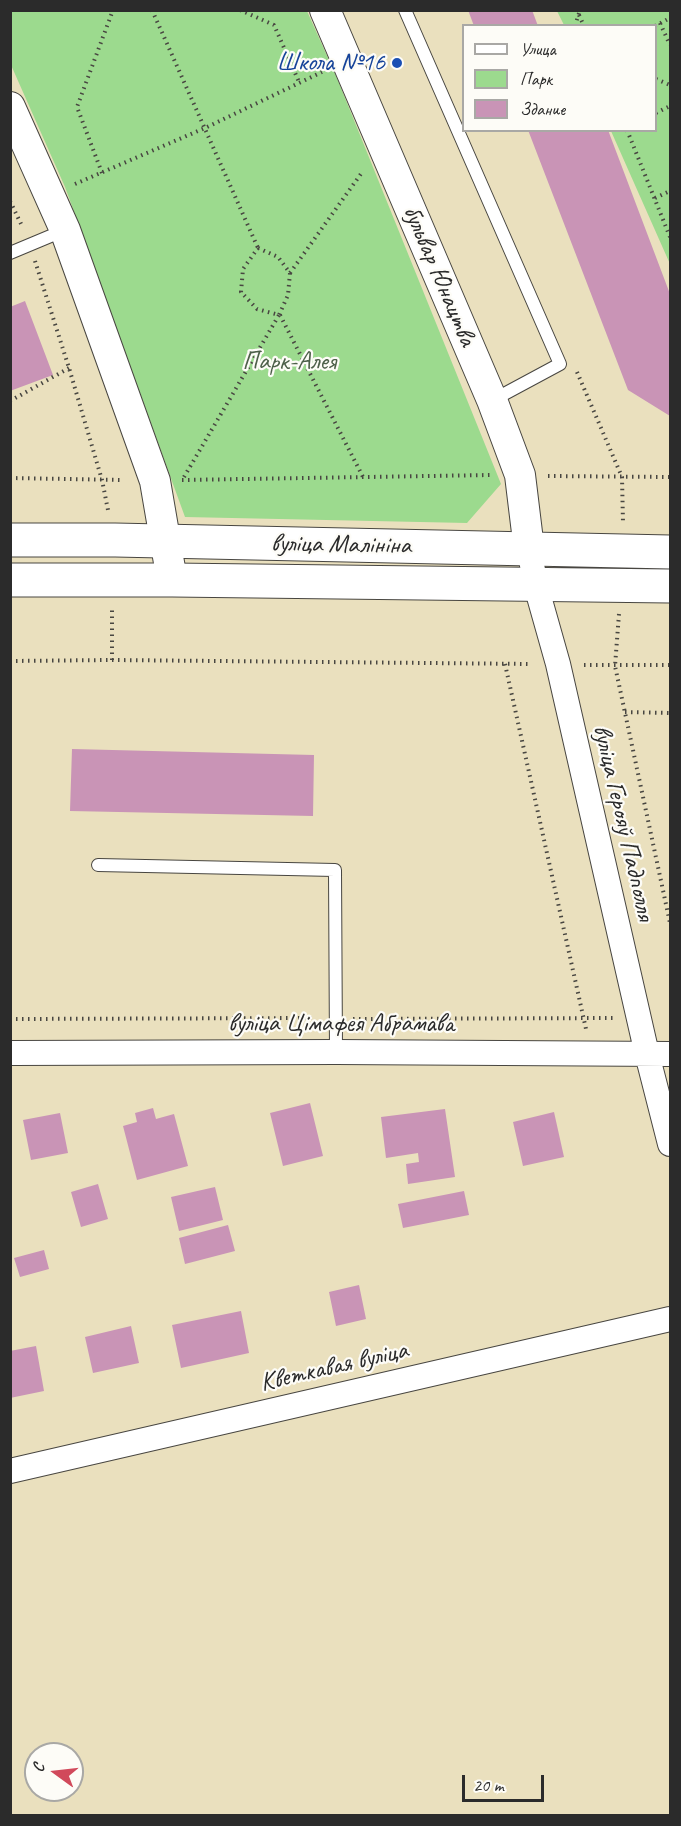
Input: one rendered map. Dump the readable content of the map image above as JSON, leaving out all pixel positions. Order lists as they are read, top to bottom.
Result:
{
  "streets": {
    "main road": ["вуліца Малініна"],
    "street": [
      "бульвар Юнацтва",
      "вуліца Герояў Падполля",
      "вуліца Цімафея Абрамава",
      "Кветкавая вуліца"
    ]
  },
  "crossings": [
    ["бульвар Юнацтва", "вуліца Малініна"],
    ["бульвар Юнацтва", "вуліца Герояў Падполля"],
    ["вуліца Малініна", "вуліца Герояў Падполля"],
    ["вуліца Герояў Падполля", "вуліца Цімафея Абрамава"]
  ],
  "parks": ["Парк-Алея"],
  "places": ["Школа №16"],
  "legend": ["Улица", "Парк", "Здание"],
  "scale_bar": "20 m",
  "north": "left"
}
